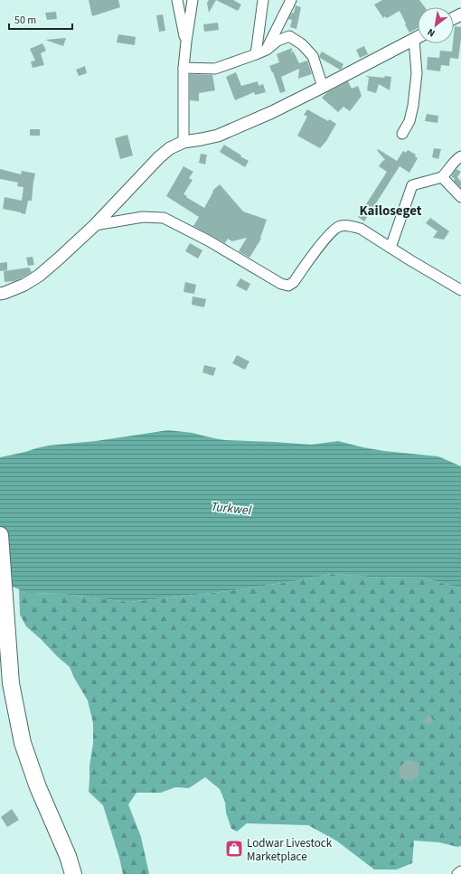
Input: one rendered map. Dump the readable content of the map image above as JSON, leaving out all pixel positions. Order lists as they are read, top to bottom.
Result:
{
  "districts": ["Kailoseget"],
  "water": ["Turkwel"],
  "places": {
    "shop": ["Lodwar Livestock Marketplace"]
  },
  "scale_bar": "50 m",
  "north": "bottom left"
}
